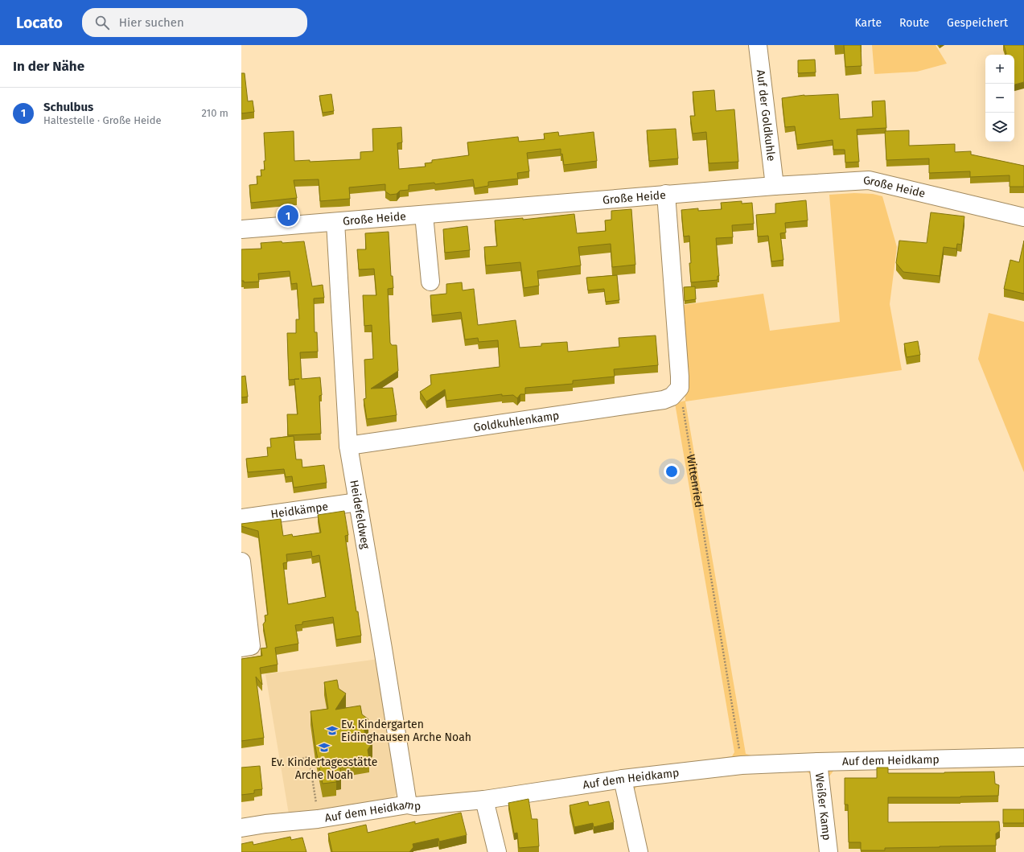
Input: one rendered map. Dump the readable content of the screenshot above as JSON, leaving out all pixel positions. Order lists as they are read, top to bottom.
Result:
{
  "streets": {
    "street": [
      "Auf der Goldkuhle",
      "Große Heide",
      "Goldkuhlenkamp",
      "Heidkämpe",
      "Heidefeldweg",
      "Auf dem Heidkamp",
      "Weißer Kamp"
    ],
    "path": ["Wittenried"]
  },
  "crossings": [
    ["Auf der Goldkuhle", "Große Heide"],
    ["Große Heide", "Heidefeldweg"],
    ["Goldkuhlenkamp", "Wittenried"],
    ["Goldkuhlenkamp", "Heidefeldweg"],
    ["Wittenried", "Auf dem Heidkamp"],
    ["Heidkämpe", "Heidefeldweg"],
    ["Heidefeldweg", "Auf dem Heidkamp"],
    ["Auf dem Heidkamp", "Weißer Kamp"]
  ],
  "places": {
    "school or university": ["Ev. Kindergarten Eidinghausen Arche Noah", "Ev. Kindertagesstätte Arche Noah"]
  },
  "page": {
    "header": "Locato",
    "search": "Hier suchen",
    "nav": ["Karte", "Route", "Gespeichert"],
    "heading": "In der Nähe",
    "map_buttons": ["+", "−"],
    "list": [
      {
        "mark": "1",
        "name": "Schulbus",
        "note": "Haltestelle · Große Heide",
        "value": "210 m"
      }
    ],
    "pins": "1"
  }
}
